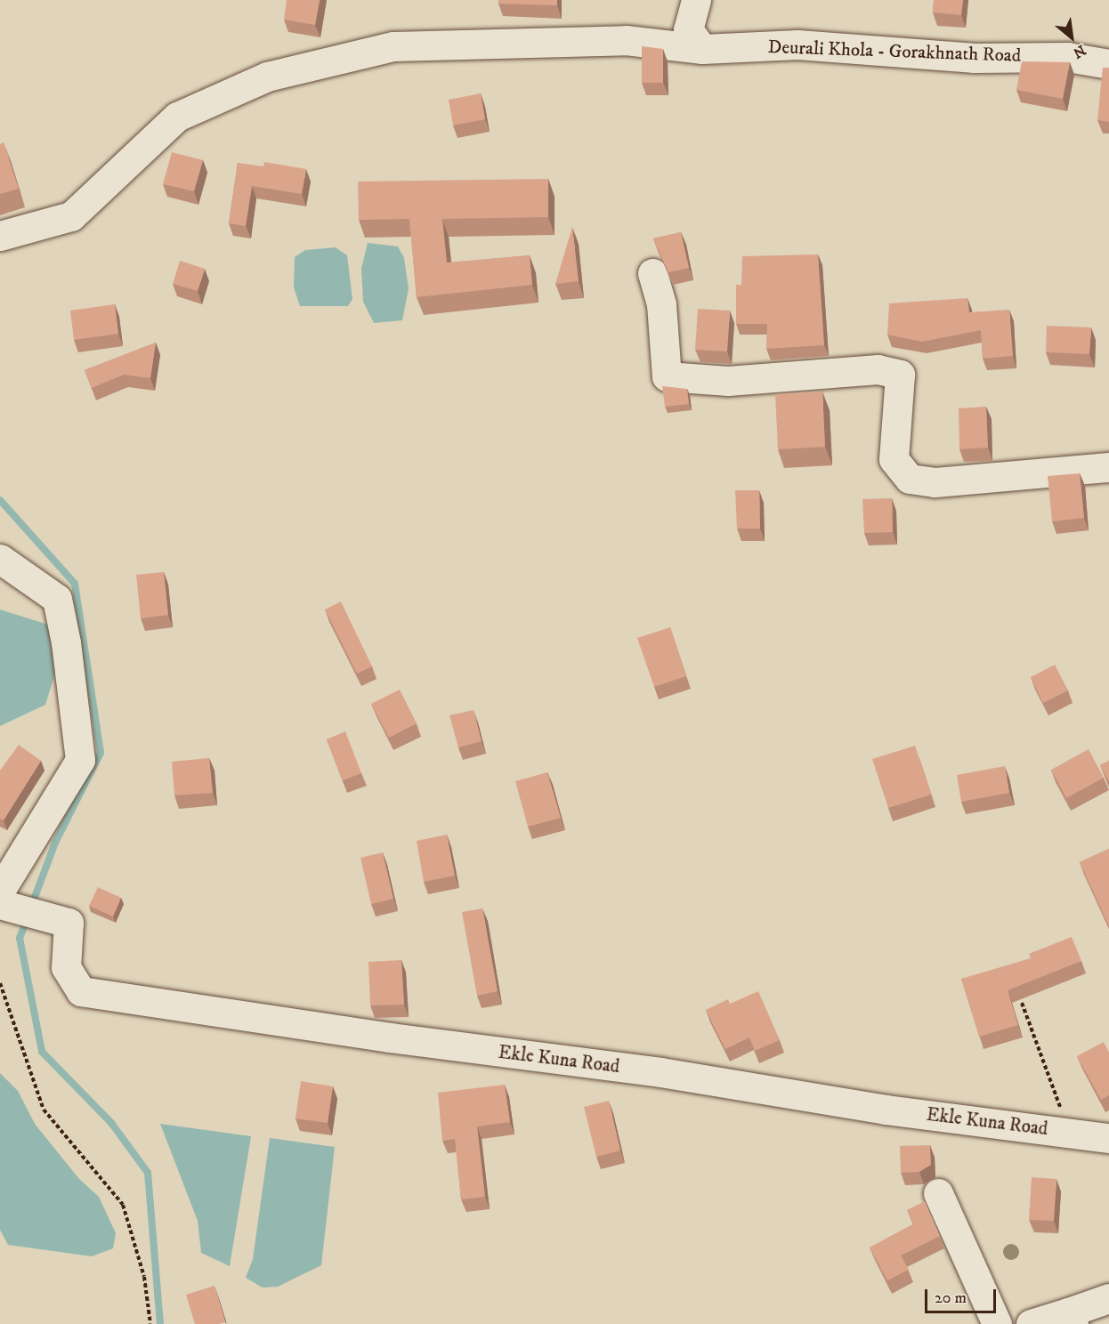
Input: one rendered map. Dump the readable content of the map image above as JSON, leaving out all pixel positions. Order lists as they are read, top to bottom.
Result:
{
  "streets": {
    "street": ["Deurali Khola - Gorakhnath Road", "Ekle Kuna Road"]
  },
  "scale_bar": "20 m",
  "north": "bottom right"
}
